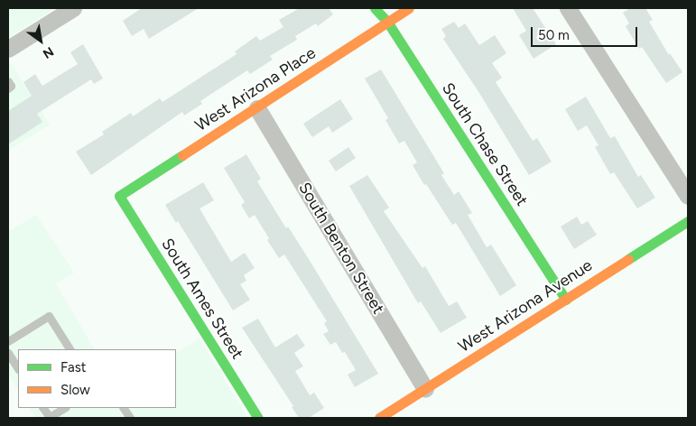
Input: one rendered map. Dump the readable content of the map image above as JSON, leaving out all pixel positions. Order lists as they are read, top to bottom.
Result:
{
  "streets": {
    "street": [
      "West Arizona Place",
      "South Chase Street",
      "South Benton Street",
      "South Ames Street",
      "West Arizona Avenue"
    ]
  },
  "crossings": [
    ["West Arizona Place", "South Chase Street"],
    ["West Arizona Place", "South Benton Street"],
    ["West Arizona Place", "South Ames Street"],
    ["South Chase Street", "West Arizona Avenue"],
    ["South Benton Street", "West Arizona Avenue"]
  ],
  "legend": ["Fast", "Slow"],
  "scale_bar": "50 m",
  "north": "bottom right"
}
